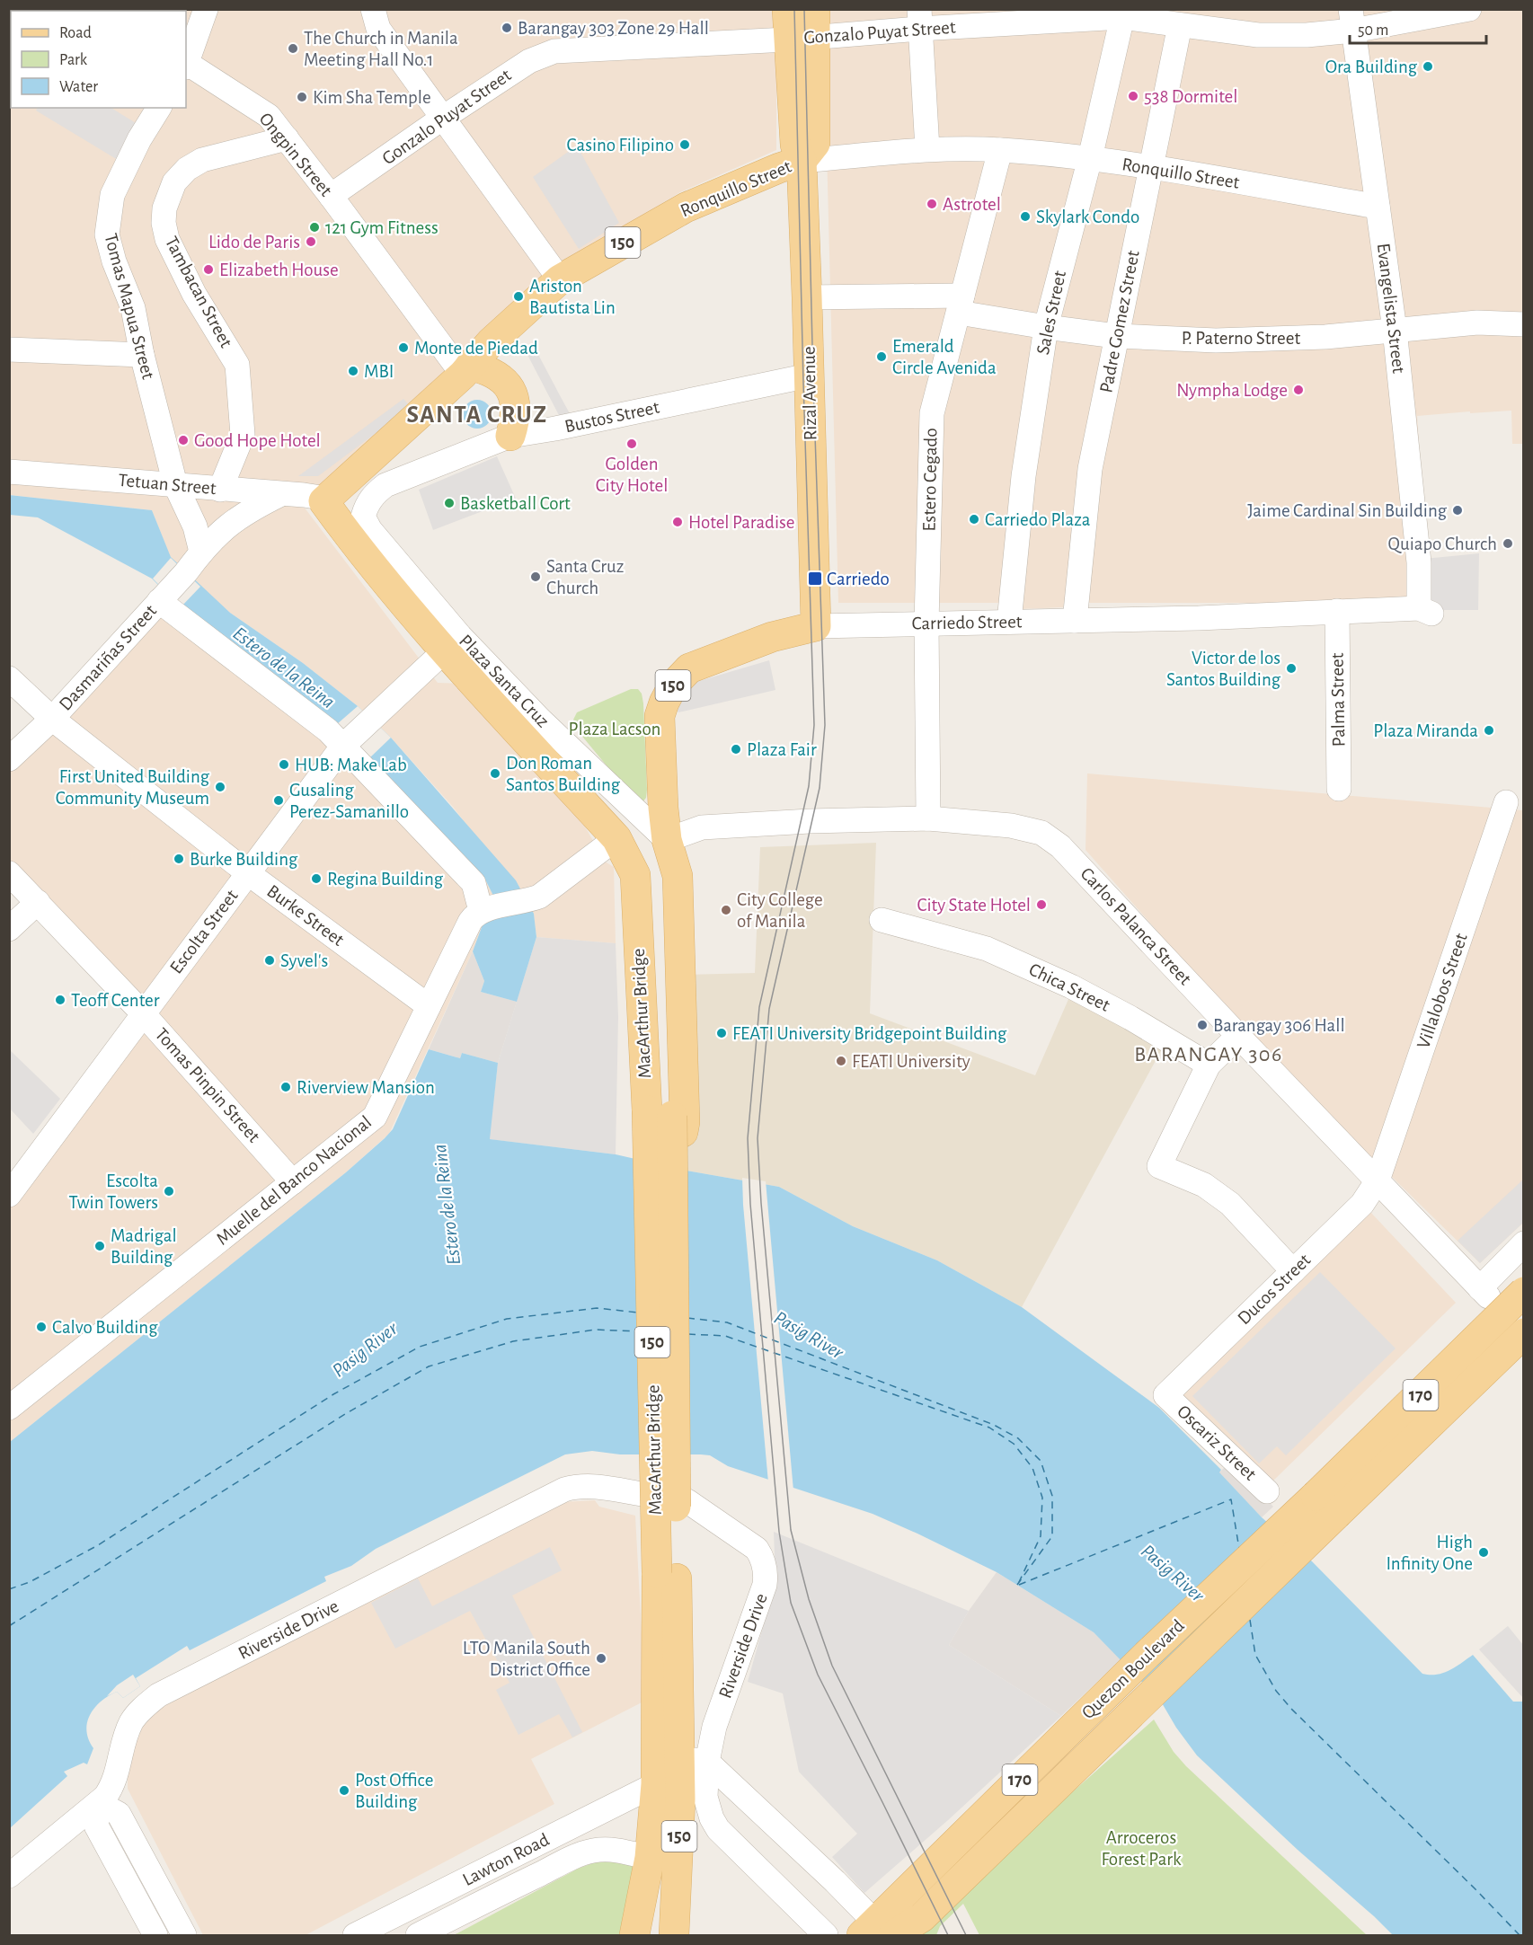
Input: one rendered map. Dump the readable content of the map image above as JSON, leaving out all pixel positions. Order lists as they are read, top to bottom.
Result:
{
  "streets": {
    "main road": [
      "Ronquillo Street",
      "150",
      "Rizal Avenue",
      "Carriedo Street",
      "Plaza Santa Cruz",
      "MacArthur Bridge",
      "170",
      "Quezon Boulevard"
    ],
    "street": [
      "Gonzalo Puyat Street",
      "Ongpin Street",
      "Tambacan Street",
      "Tomas Mapua Street",
      "Evangelista Street",
      "Sales Street",
      "Padre Gomez Street",
      "P. Paterno Street",
      "Bustos Street",
      "Estero Cegado",
      "Tetuan Street",
      "Dasmariñas Street",
      "Palma Street",
      "Burke Street",
      "Carlos Palanca Street",
      "Escolta Street",
      "Chica Street",
      "Villalobos Street",
      "Tomas Pinpin Street",
      "Muelle del Banco Nacional",
      "Ducos Street",
      "Oscariz Street",
      "Riverside Drive",
      "Lawton Road"
    ]
  },
  "crossings": [
    ["Gonzalo Puyat Street", "Ongpin Street"],
    ["Gonzalo Puyat Street", "Evangelista Street"],
    ["Gonzalo Puyat Street", "Sales Street"],
    ["Gonzalo Puyat Street", "Padre Gomez Street"],
    ["Ongpin Street", "Ronquillo Street"],
    ["Ongpin Street", "Tambacan Street"],
    ["Ronquillo Street", "Evangelista Street"],
    ["Ronquillo Street", "Sales Street"],
    ["Ronquillo Street", "Padre Gomez Street"],
    ["Ronquillo Street", "Rizal Avenue"],
    ["Ronquillo Street", "Estero Cegado"],
    ["Ronquillo Street", "Tetuan Street"],
    ["Ronquillo Street", "Plaza Santa Cruz"],
    ["Tambacan Street", "Tetuan Street"],
    ["Tomas Mapua Street", "Tetuan Street"],
    ["Evangelista Street", "P. Paterno Street"],
    ["Evangelista Street", "Carriedo Street"],
    ["Sales Street", "P. Paterno Street"],
    ["Sales Street", "Carriedo Street"],
    ["Padre Gomez Street", "P. Paterno Street"],
    ["Padre Gomez Street", "Carriedo Street"],
    ["P. Paterno Street", "Rizal Avenue"],
    ["P. Paterno Street", "Estero Cegado"],
    ["Rizal Avenue", "Bustos Street"],
    ["Rizal Avenue", "Carriedo Street"],
    ["Bustos Street", "Plaza Santa Cruz"],
    ["Estero Cegado", "Carriedo Street"],
    ["Estero Cegado", "Carlos Palanca Street"],
    ["Tetuan Street", "Dasmariñas Street"],
    ["Tetuan Street", "Plaza Santa Cruz"],
    ["Carriedo Street", "Plaza Santa Cruz"],
    ["Carriedo Street", "Palma Street"],
    ["Carriedo Street", "Carlos Palanca Street"],
    ["Carriedo Street", "MacArthur Bridge"],
    ["Dasmariñas Street", "Burke Street"],
    ["Plaza Santa Cruz", "Carlos Palanca Street"],
    ["Plaza Santa Cruz", "Escolta Street"],
    ["Plaza Santa Cruz", "MacArthur Bridge"],
    ["Burke Street", "Escolta Street"],
    ["Burke Street", "Muelle del Banco Nacional"],
    ["Carlos Palanca Street", "Villalobos Street"],
    ["Carlos Palanca Street", "MacArthur Bridge"],
    ["Carlos Palanca Street", "Ducos Street"],
    ["Escolta Street", "Tomas Pinpin Street"],
    ["Villalobos Street", "Ducos Street"],
    ["MacArthur Bridge", "Riverside Drive"],
    ["MacArthur Bridge", "Lawton Road"],
    ["Tomas Pinpin Street", "Muelle del Banco Nacional"],
    ["Ducos Street", "Oscariz Street"]
  ],
  "districts": ["SANTA CRUZ", "BARANGAY 306"],
  "water": ["Estero de la Reina", "Pasig River"],
  "parks": ["Plaza Lacson", "Arroceros Forest Park"],
  "places": {
    "other": [
      "Barangay 303 Zone 29 Hall",
      "The Church in Manila Meeting Hall No.1",
      "Ora Building",
      "538 Dormitel",
      "Kim Sha Temple",
      "Casino Filipino",
      "Astrotel",
      "Skylark Condo",
      "121 Gym Fitness",
      "Lido de Paris",
      "Elizabeth House",
      "Ariston Bautista Lin",
      "Monte de Piedad",
      "Emerald Circle Avenida",
      "MBI",
      "Nympha Lodge",
      "Good Hope Hotel",
      "Golden City Hotel",
      "Basketball Cort",
      "Jaime Cardinal Sin Building",
      "Carriedo Plaza",
      "Hotel Paradise",
      "Quiapo Church",
      "Santa Cruz Church",
      "Victor de los Santos Building",
      "Plaza Miranda",
      "Plaza Fair",
      "HUB: Make Lab",
      "Don Roman Santos Building",
      "First United Building Community Museum",
      "Gusaling Perez-Samanillo",
      "Burke Building",
      "Regina Building",
      "City State Hotel",
      "City College of Manila",
      "Syvel's",
      "Teoff Center",
      "Barangay 306 Hall",
      "FEATI University Bridgepoint Building",
      "FEATI University",
      "Riverview Mansion",
      "Escolta Twin Towers",
      "Madrigal Building",
      "Calvo Building",
      "High Infinity One",
      "LTO Manila South District Office",
      "Post Office Building"
    ],
    "transit": ["Carriedo"]
  },
  "legend": ["Road", "Park", "Water"],
  "scale_bar": "50 m"
}
